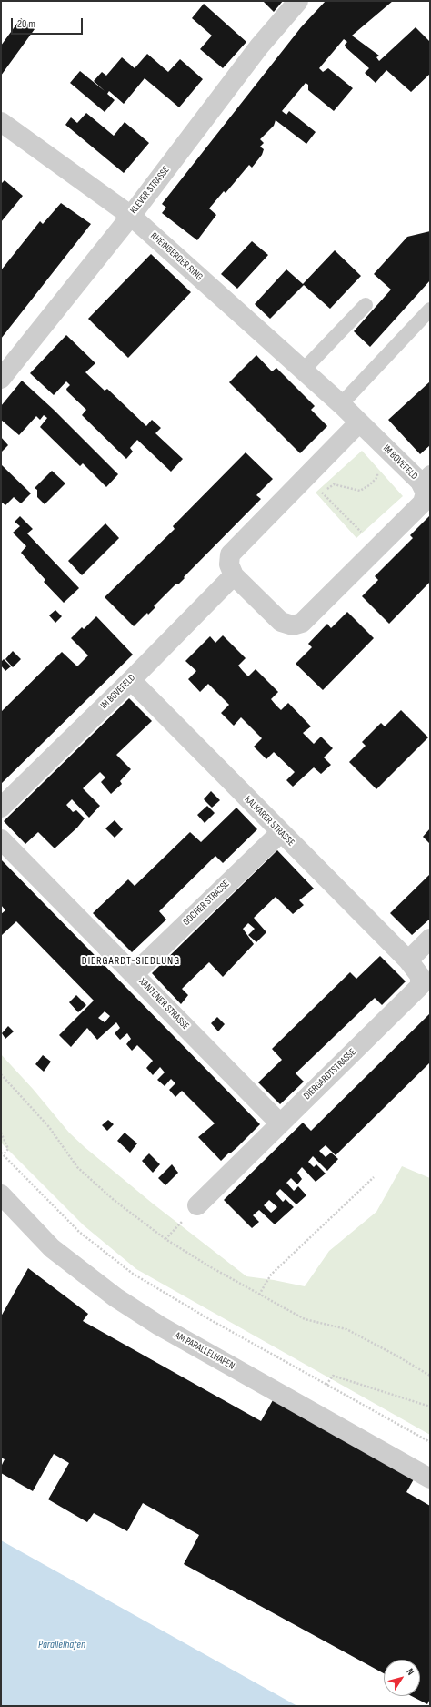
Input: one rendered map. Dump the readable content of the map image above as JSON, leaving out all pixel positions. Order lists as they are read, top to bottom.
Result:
{
  "streets": {
    "street": [
      "KLEVER STRASSE",
      "RHEINBERGER RING",
      "IM BOVEFELD",
      "KALKARER STRASSE",
      "GOCHER STRASSE",
      "XANTENER STRASSE",
      "DIERGARDTSTRASSE",
      "AM PARALLELHAFEN"
    ]
  },
  "crossings": [
    ["KLEVER STRASSE", "RHEINBERGER RING"],
    ["RHEINBERGER RING", "IM BOVEFELD"],
    ["IM BOVEFELD", "KALKARER STRASSE"],
    ["KALKARER STRASSE", "GOCHER STRASSE"],
    ["KALKARER STRASSE", "DIERGARDTSTRASSE"],
    ["GOCHER STRASSE", "XANTENER STRASSE"],
    ["XANTENER STRASSE", "DIERGARDTSTRASSE"]
  ],
  "districts": ["DIERGARDT-SIEDLUNG"],
  "water": ["Parallelhafen"],
  "scale_bar": "20 m",
  "north": "top right"
}
